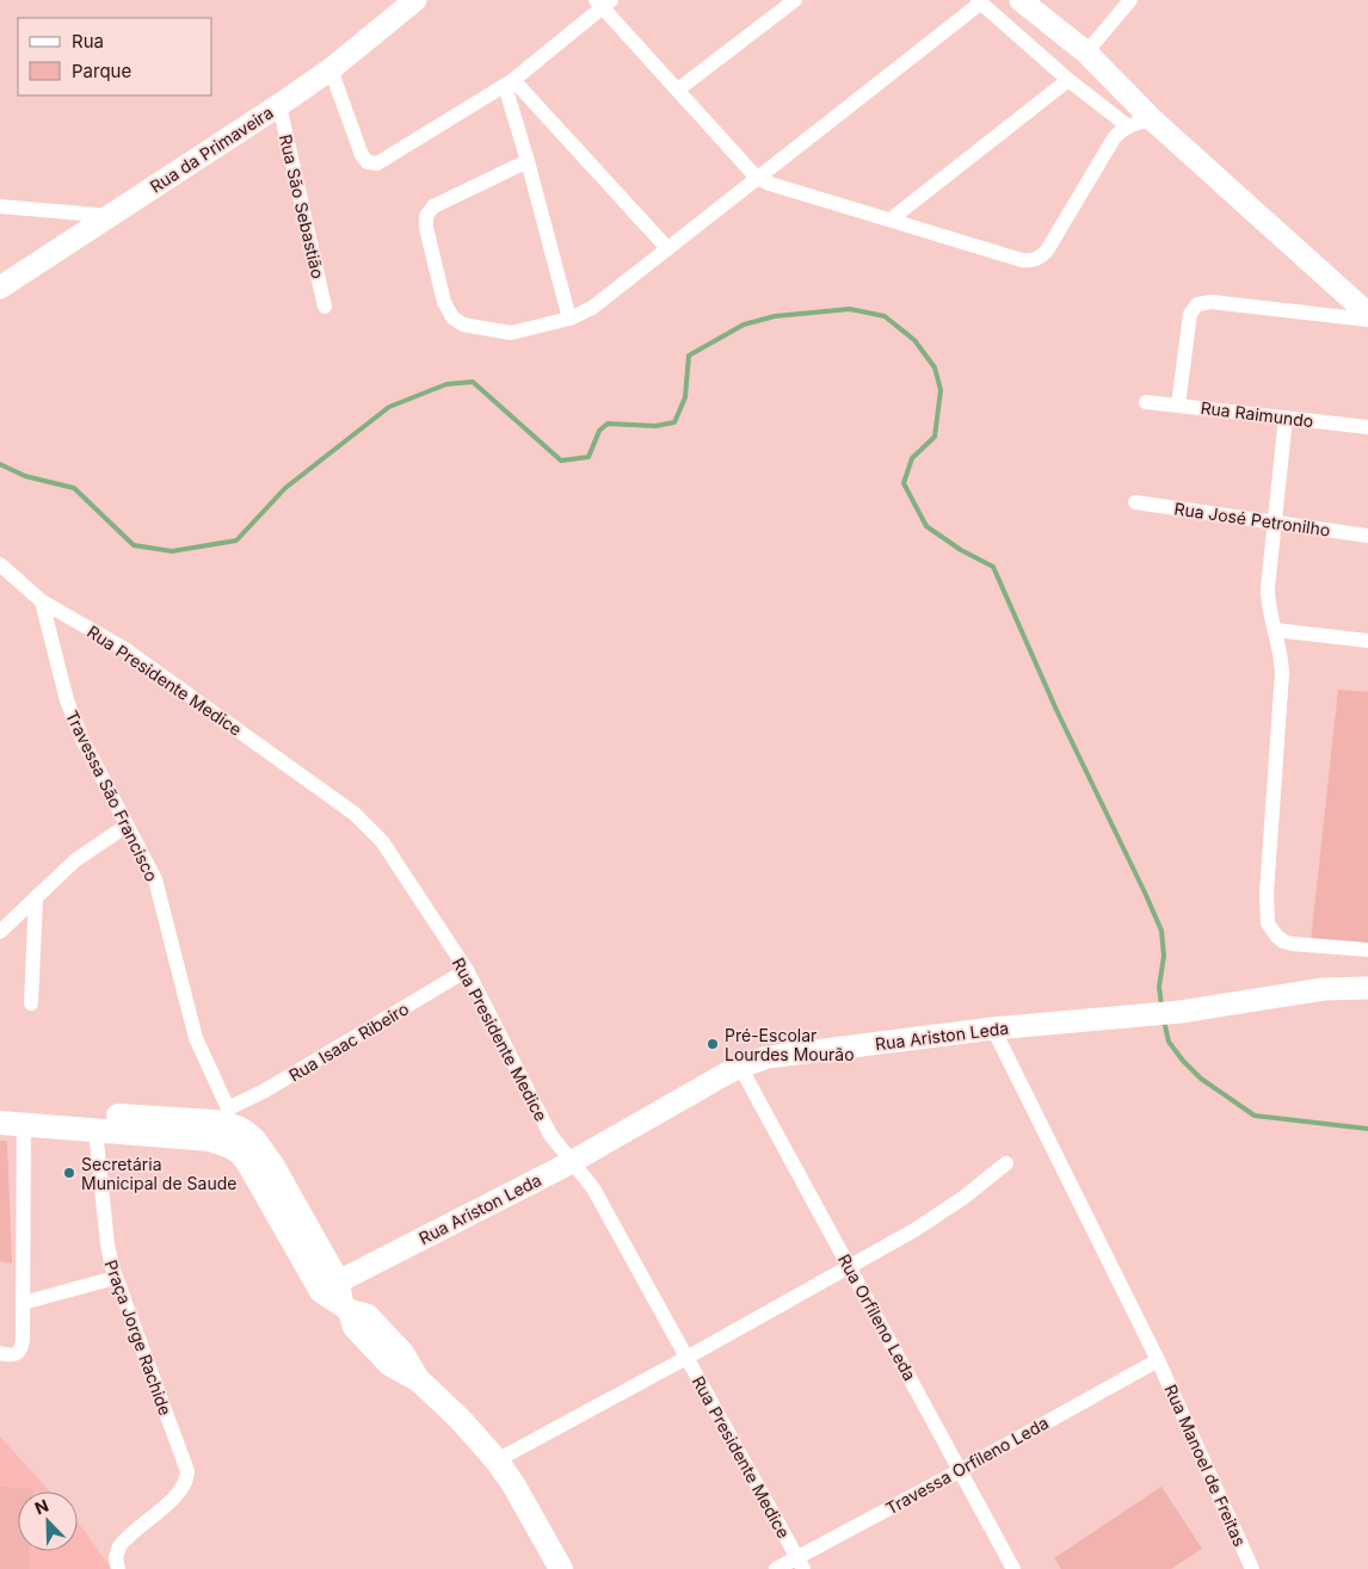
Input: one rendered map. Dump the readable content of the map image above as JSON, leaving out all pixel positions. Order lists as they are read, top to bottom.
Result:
{
  "streets": {
    "street": [
      "Rua da Primaveira",
      "Rua São Sebastião",
      "Rua Raimundo",
      "Rua José Petronilho",
      "Rua Presidente Medice",
      "Travessa São Francisco",
      "Rua Ariston Leda",
      "Rua Isaac Ribeiro",
      "Rua Orfileno Leda",
      "Praça Jorge Rachide",
      "Travessa Orfileno Leda",
      "Rua Manoel de Freitas"
    ]
  },
  "crossings": [
    ["Rua da Primaveira", "Rua São Sebastião"],
    ["Rua Presidente Medice", "Travessa São Francisco"],
    ["Rua Presidente Medice", "Rua Ariston Leda"],
    ["Rua Presidente Medice", "Rua Isaac Ribeiro"],
    ["Rua Presidente Medice", "Travessa Orfileno Leda"],
    ["Travessa São Francisco", "Rua Isaac Ribeiro"],
    ["Rua Ariston Leda", "Rua Orfileno Leda"],
    ["Rua Ariston Leda", "Rua Manoel de Freitas"],
    ["Rua Orfileno Leda", "Travessa Orfileno Leda"],
    ["Travessa Orfileno Leda", "Rua Manoel de Freitas"]
  ],
  "places": ["Pré-Escolar Lourdes Mourão", "Secretária Municipal de Saude"],
  "legend": ["Rua", "Parque"],
  "north": "top left"
}
